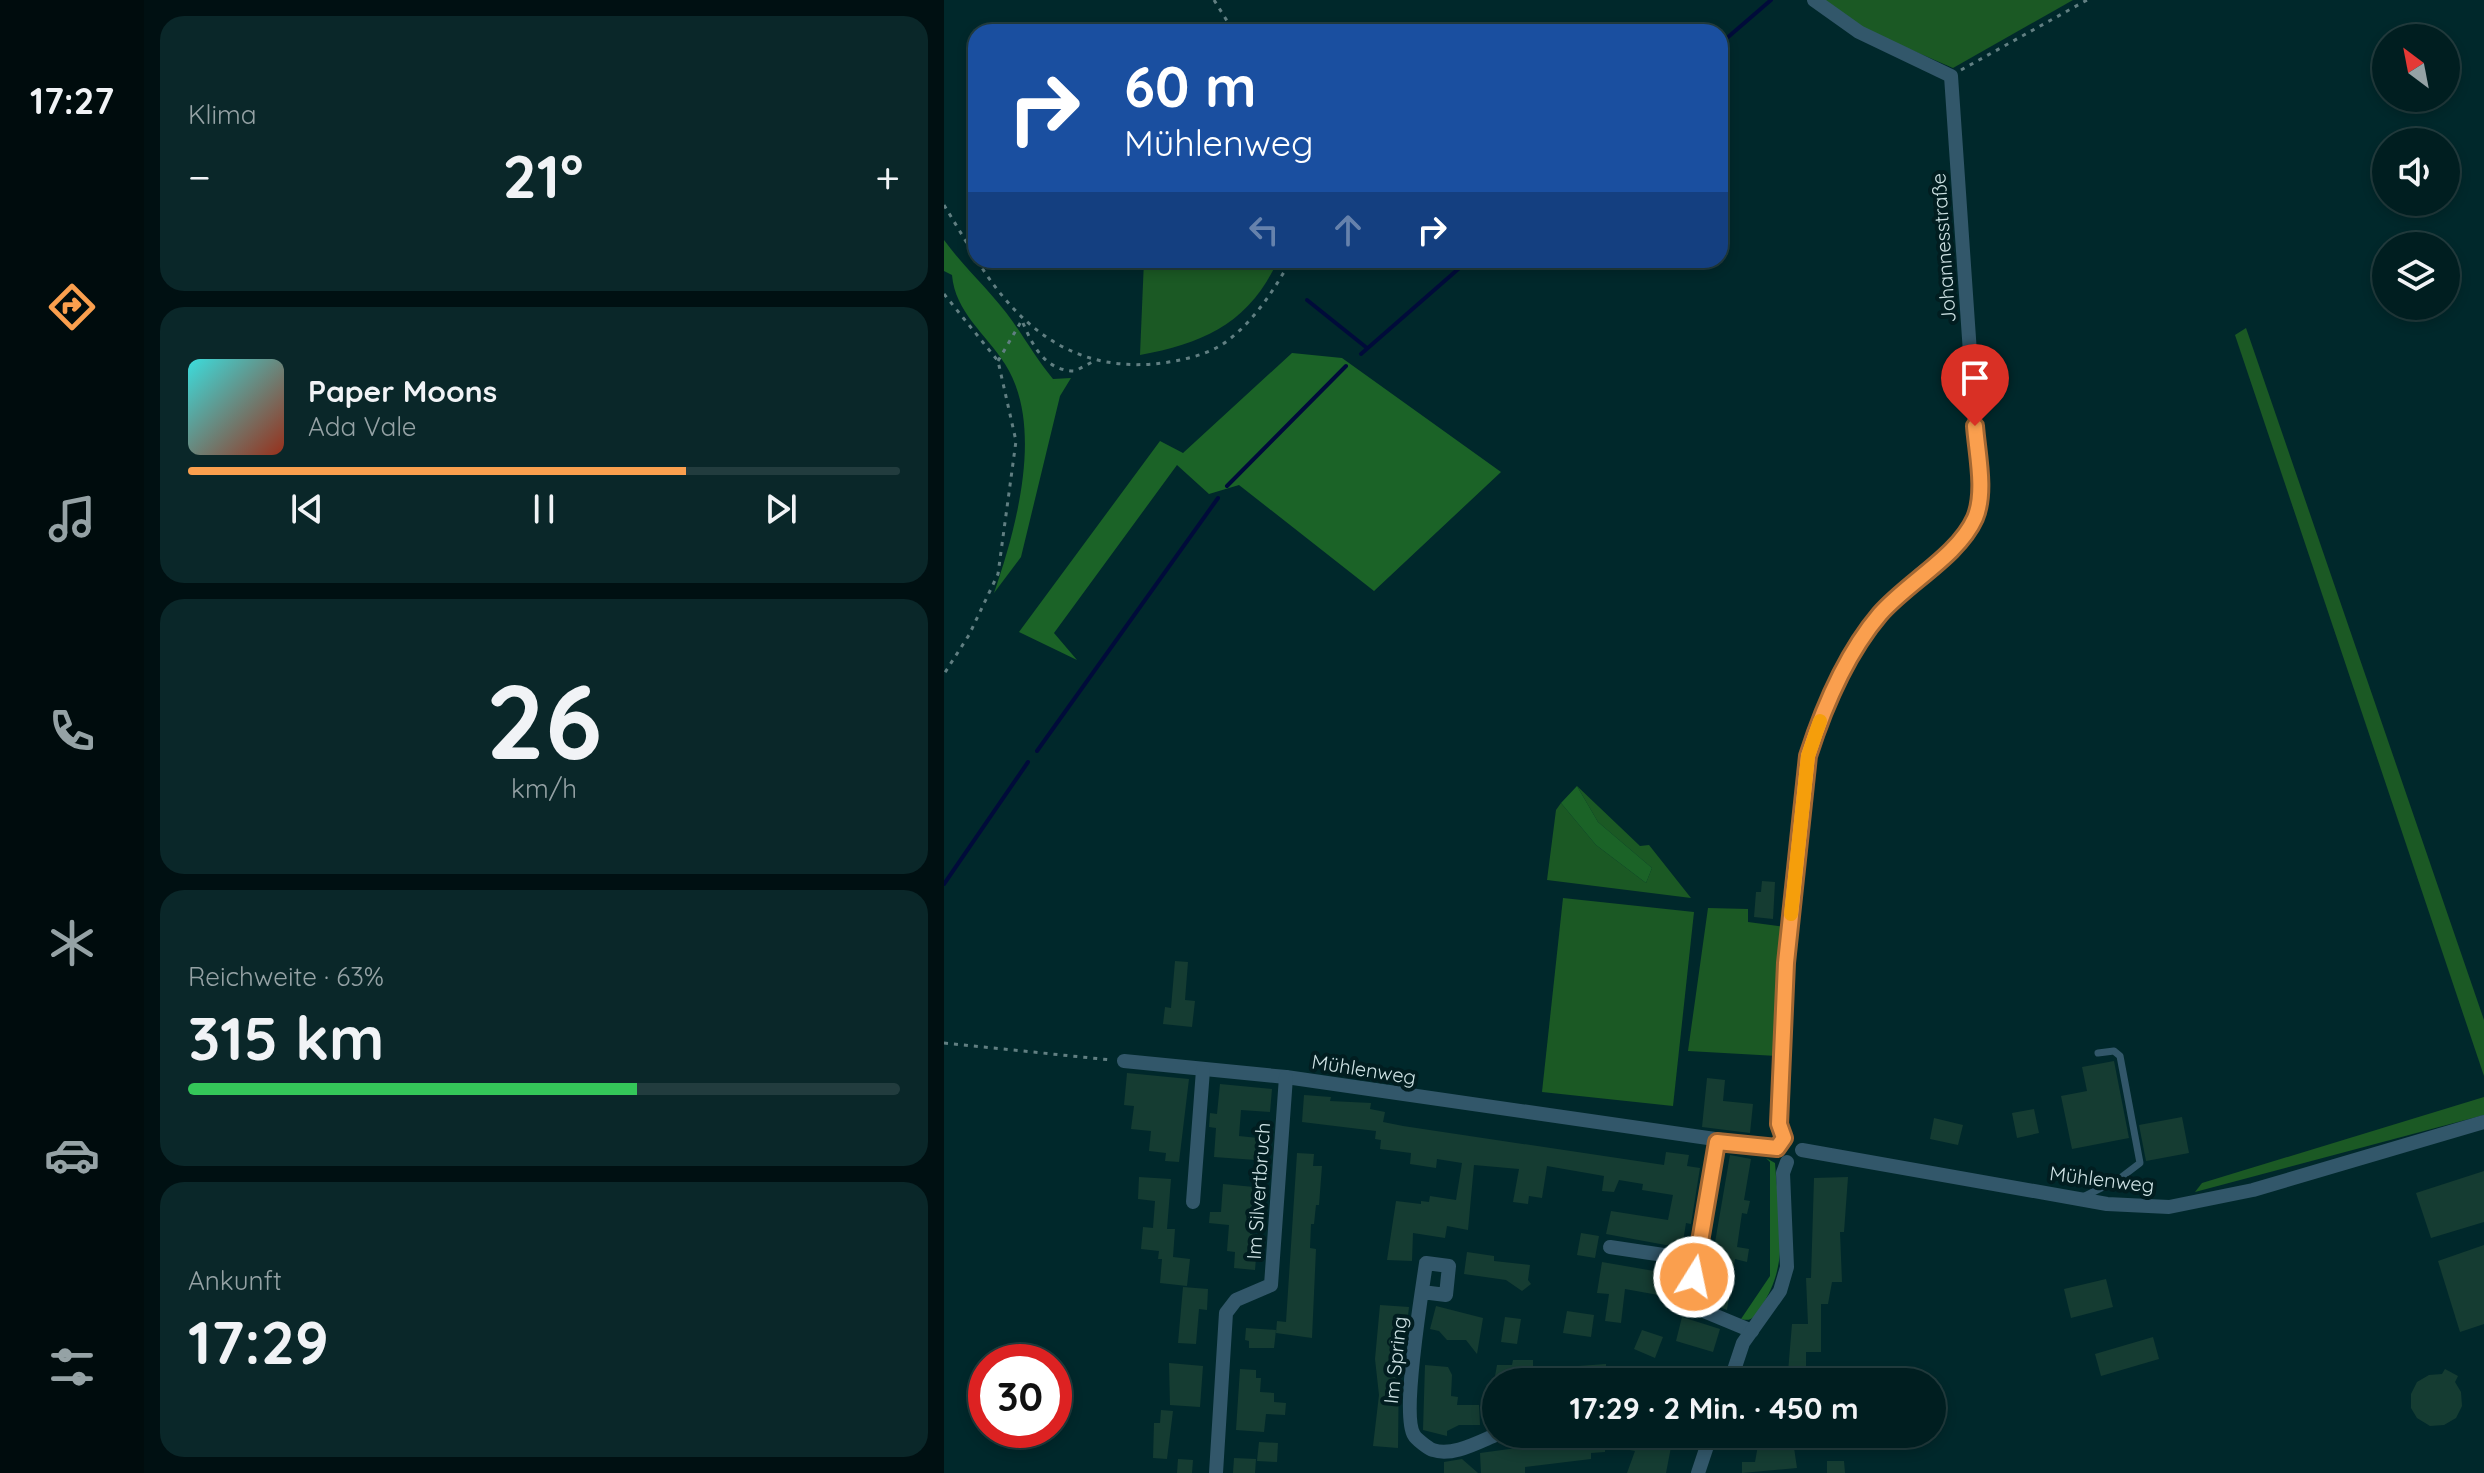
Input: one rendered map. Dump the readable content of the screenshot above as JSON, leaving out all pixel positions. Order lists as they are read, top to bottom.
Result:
{
  "streets": {
    "street": [
      "Johannesstraße",
      "Mühlenweg",
      "Im Silvertbruch",
      "Im Spring"
    ]
  },
  "crossings": [
    ["Johannesstraße", "Mühlenweg"],
    ["Mühlenweg", "Im Silvertbruch"]
  ],
  "north": "top left",
  "page": {
    "tabs": "17:27",
    "tile": [
      "Klima",
      ["26", "km/h"],
      ["Reichweite · 63%", "315 km"],
      ["Ankunft", "17:29"]
    ],
    "turn": ["60 m", "Mühlenweg"],
    "heat": ["−", "21°", "+"],
    "song": ["Paper Moons", "Ada Vale"],
    "limit": "30",
    "trip": "17:29 · 2 Min. · 450 m"
  }
}
